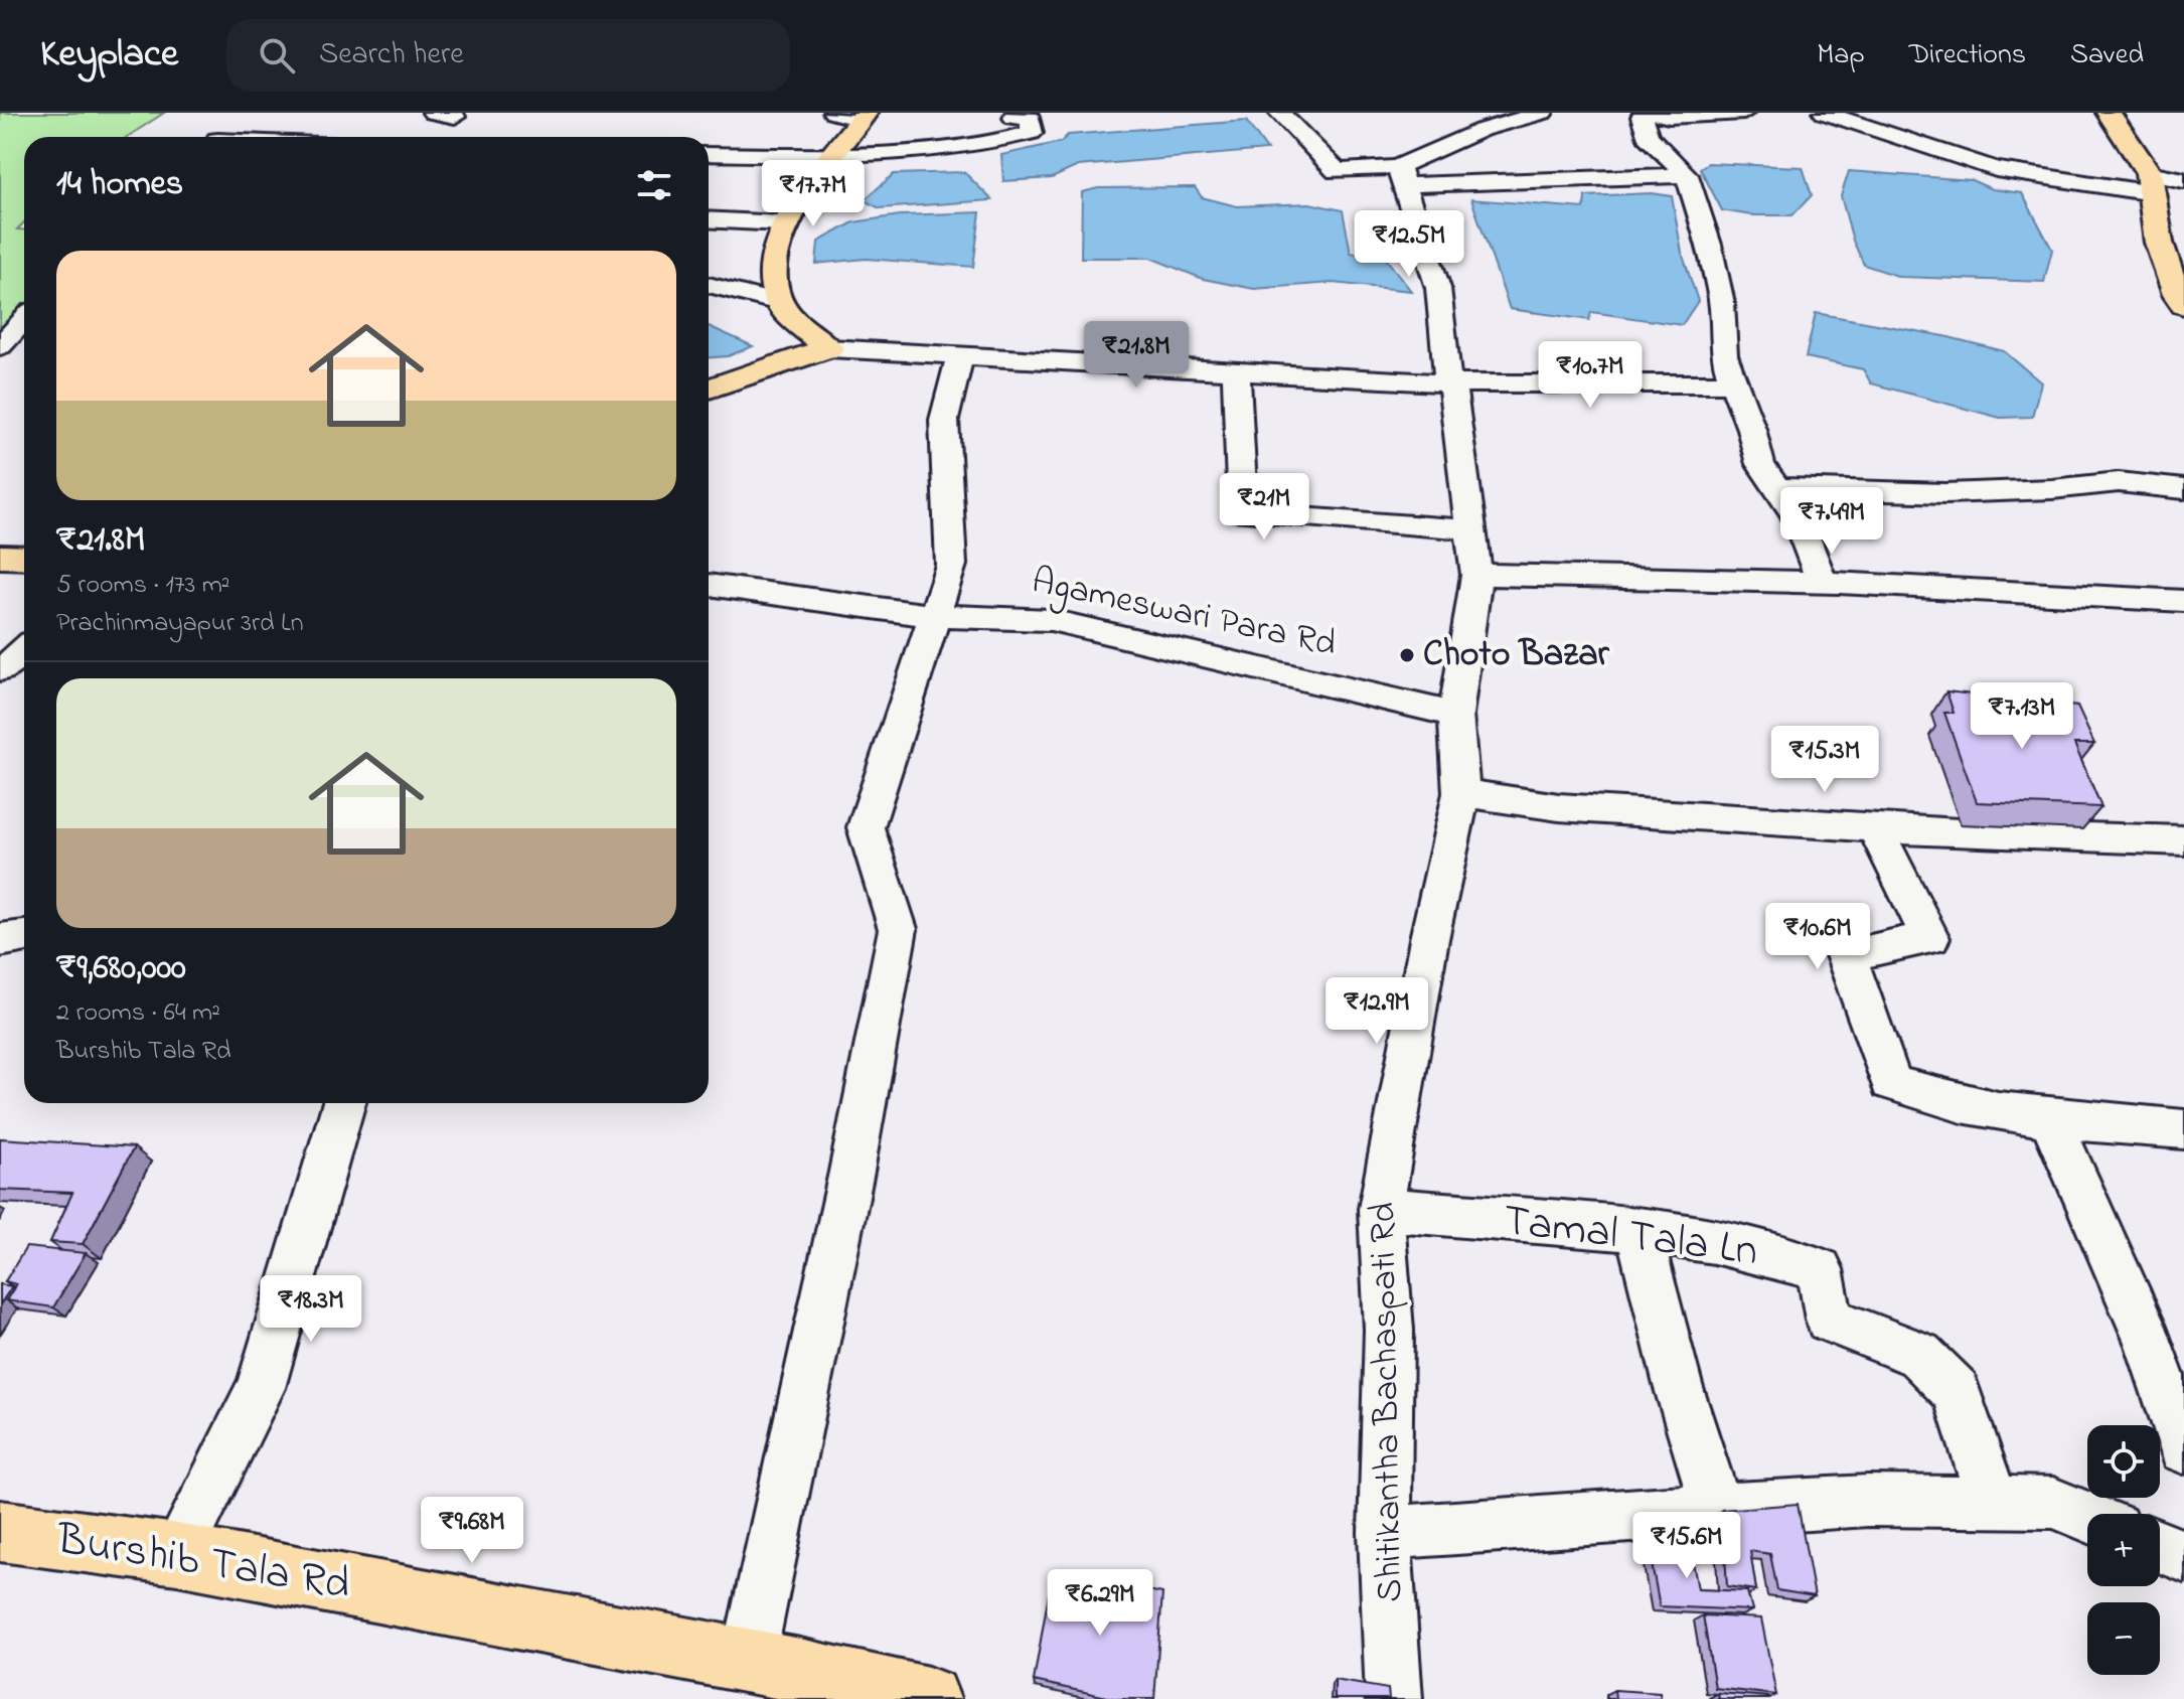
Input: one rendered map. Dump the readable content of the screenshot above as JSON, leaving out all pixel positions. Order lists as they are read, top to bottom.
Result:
{
  "streets": {
    "main road": ["Burshib Tala Rd"],
    "street": ["Agameswari Para Rd", "Tamal Tala Ln", "Shitikantha Bachaspati Rd"]
  },
  "crossings": [
    ["Agameswari Para Rd", "Shitikantha Bachaspati Rd"],
    ["Tamal Tala Ln", "Shitikantha Bachaspati Rd"]
  ],
  "places": ["Choto Bazar"],
  "page": {
    "header": "Keyplace",
    "search": "Search here",
    "nav": ["Map", "Directions", "Saved"],
    "heading": "14 homes",
    "price": [
      "₹17.7M",
      "₹12.5M",
      "₹21.8M",
      "₹10.7M",
      "₹21M",
      "₹7.49M",
      "₹7.13M",
      "₹15.3M",
      "₹10.6M",
      "₹12.9M",
      "₹18.3M",
      "₹9.68M",
      "₹15.6M",
      "₹6.29M"
    ],
    "list": [
      {
        "name": "₹21.8M",
        "note": "5 rooms · 173 m² · Prachinmayapur 3rd Ln"
      },
      {
        "name": "₹9,680,000",
        "note": "2 rooms · 64 m² · Burshib Tala Rd"
      }
    ],
    "map_buttons": ["+", "−"]
  }
}
